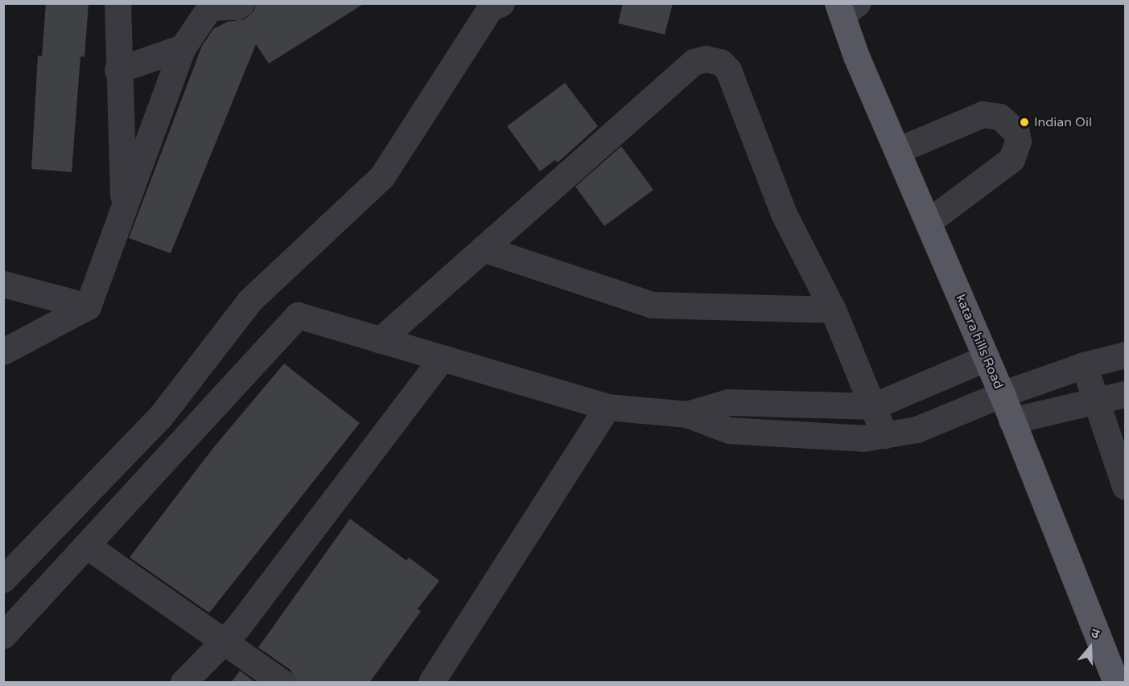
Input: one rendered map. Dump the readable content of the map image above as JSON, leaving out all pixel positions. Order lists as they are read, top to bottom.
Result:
{
  "streets": {
    "main road": ["katara hills Road"]
  },
  "places": ["Indian Oil"],
  "north": "top"
}
